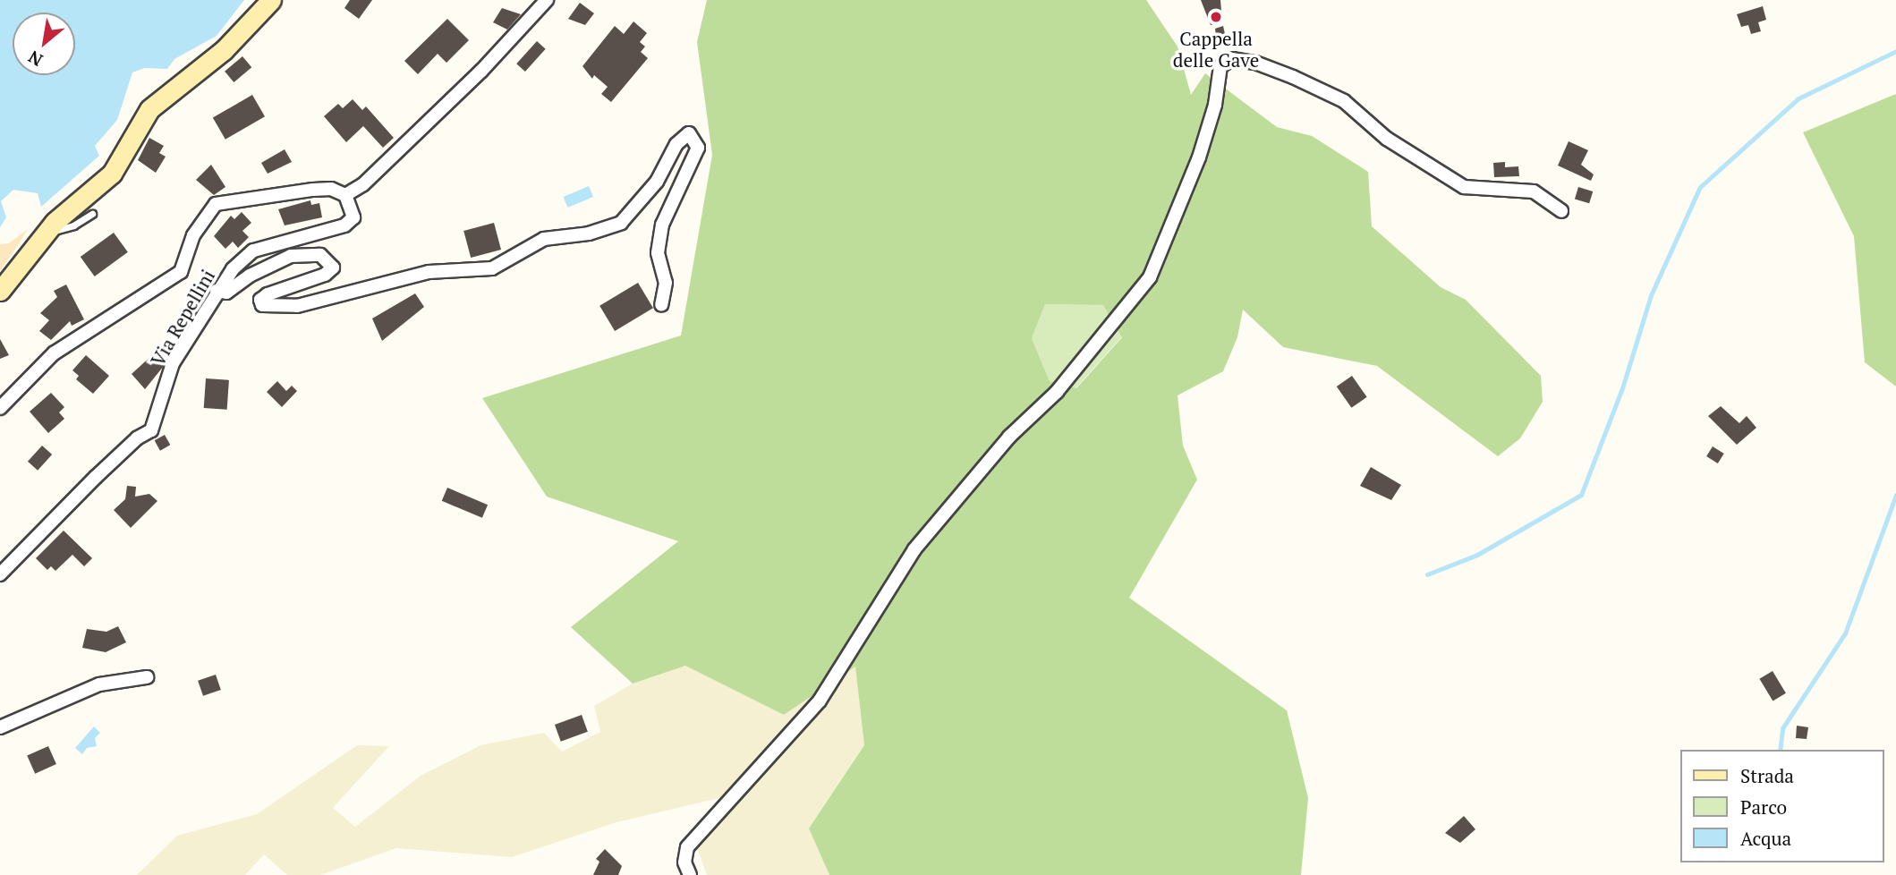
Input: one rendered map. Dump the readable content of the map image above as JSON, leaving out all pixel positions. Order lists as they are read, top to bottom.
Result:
{
  "streets": {
    "street": ["Via Repellini"]
  },
  "places": ["Cappella delle Gave"],
  "legend": ["Strada", "Parco", "Acqua"],
  "north": "bottom left"
}
